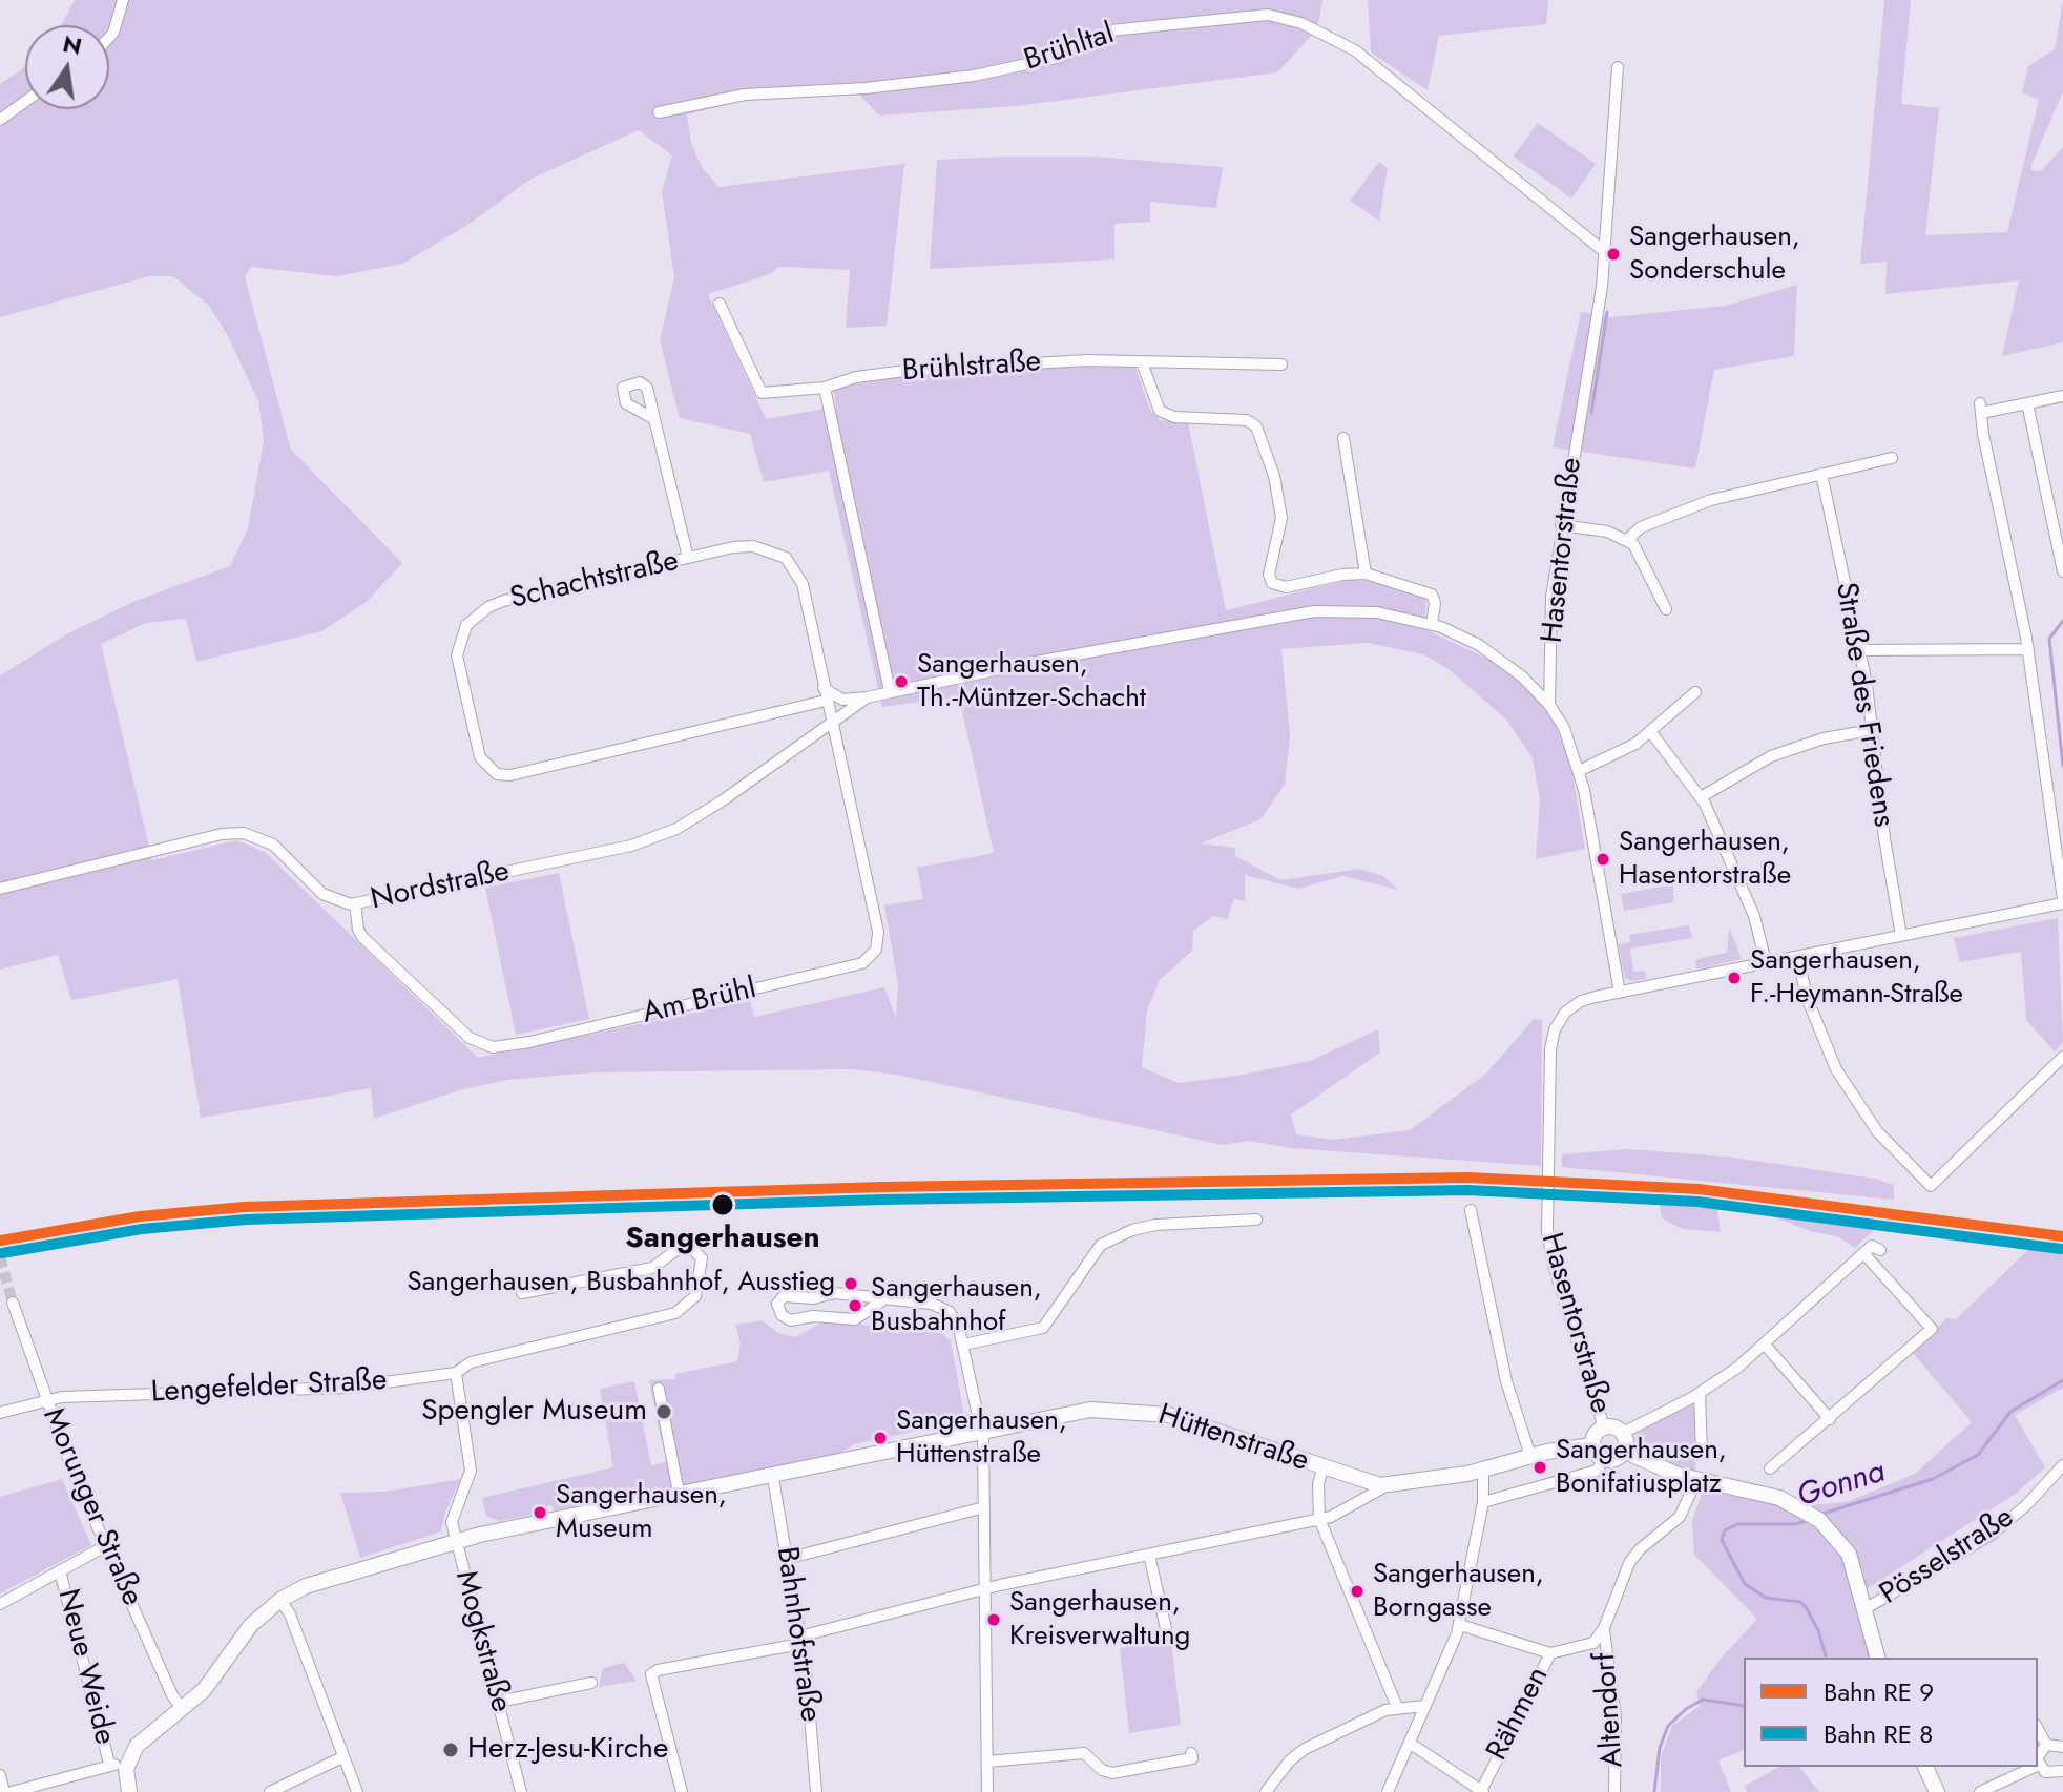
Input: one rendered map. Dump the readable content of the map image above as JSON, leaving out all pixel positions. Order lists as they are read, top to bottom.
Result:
{
  "streets": {
    "street": [
      "Brühltal",
      "Brühlstraße",
      "Hasentorstraße",
      "Schachtstraße",
      "Straße des Friedens",
      "Nordstraße",
      "Am Brühl",
      "Lengefelder Straße",
      "Hüttenstraße",
      "Morunger Straße",
      "Pösselstraße",
      "Bahnhofstraße",
      "Mogkstraße",
      "Neue Weide",
      "Altendorf",
      "Rähmen"
    ]
  },
  "crossings": [
    ["Brühltal", "Hasentorstraße"],
    ["Hasentorstraße", "Hüttenstraße"],
    ["Schachtstraße", "Nordstraße"],
    ["Schachtstraße", "Am Brühl"],
    ["Nordstraße", "Am Brühl"],
    ["Lengefelder Straße", "Morunger Straße"],
    ["Lengefelder Straße", "Mogkstraße"],
    ["Hüttenstraße", "Morunger Straße"],
    ["Hüttenstraße", "Bahnhofstraße"],
    ["Hüttenstraße", "Mogkstraße"]
  ],
  "water": ["Gonna"],
  "places": [
    "Sangerhausen, Sonderschule",
    "Sangerhausen, Th.-Müntzer-Schacht",
    "Sangerhausen, Hasentorstraße",
    "Sangerhausen, F.-Heymann-Straße",
    "Sangerhausen",
    "Sangerhausen, Busbahnhof, Ausstieg",
    "Sangerhausen, Busbahnhof",
    "Spengler Museum",
    "Sangerhausen, Hüttenstraße",
    "Sangerhausen, Bonifatiusplatz",
    "Sangerhausen, Museum",
    "Sangerhausen, Borngasse",
    "Sangerhausen, Kreisverwaltung",
    "Herz-Jesu-Kirche"
  ],
  "legend": ["Bahn RE 9", "Bahn RE 8"],
  "north": "top"
}
